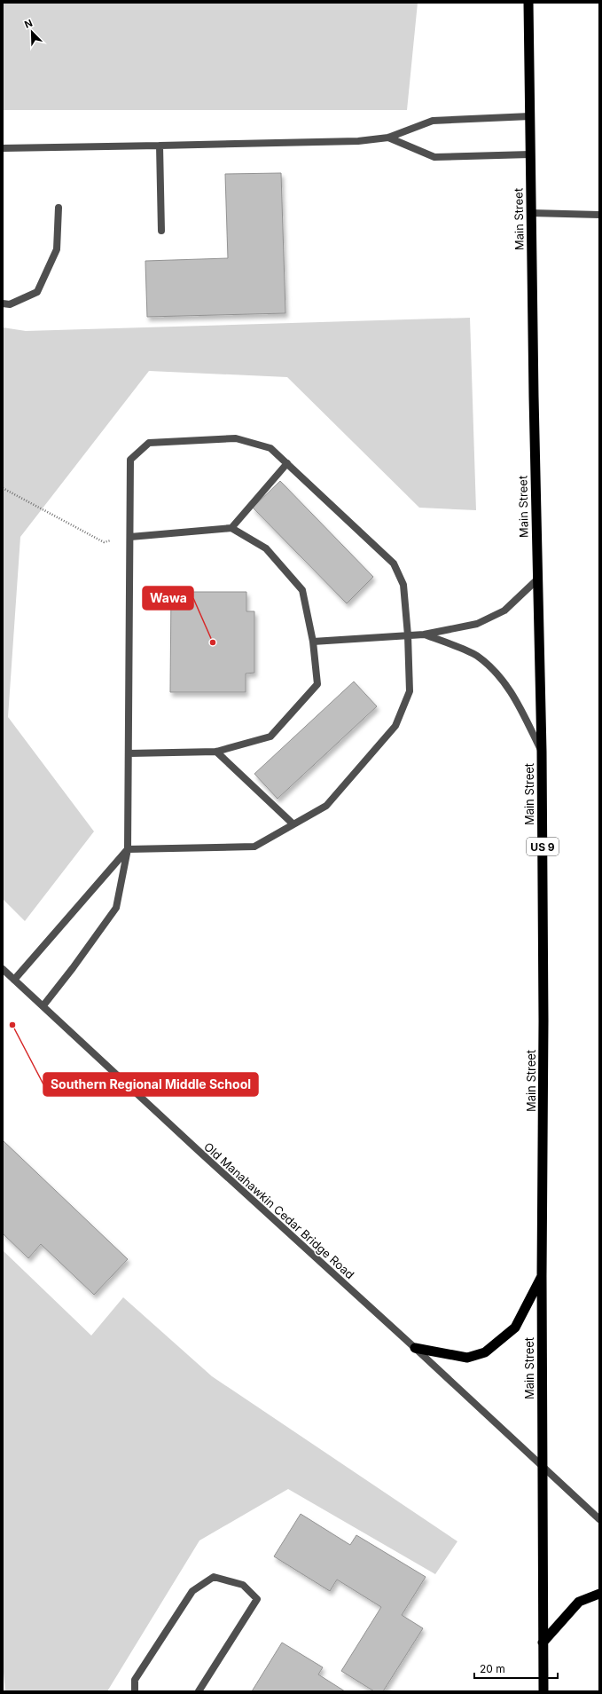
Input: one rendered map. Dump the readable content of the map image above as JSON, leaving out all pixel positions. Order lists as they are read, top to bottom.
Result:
{
  "streets": {
    "highway": ["Main Street", "US 9"],
    "street": ["Old Manahawkin Cedar Bridge Road"]
  },
  "crossings": [
    ["Main Street", "Old Manahawkin Cedar Bridge Road"]
  ],
  "places": ["Wawa", "Southern Regional Middle School"],
  "scale_bar": "20 m",
  "north": "top left"
}
